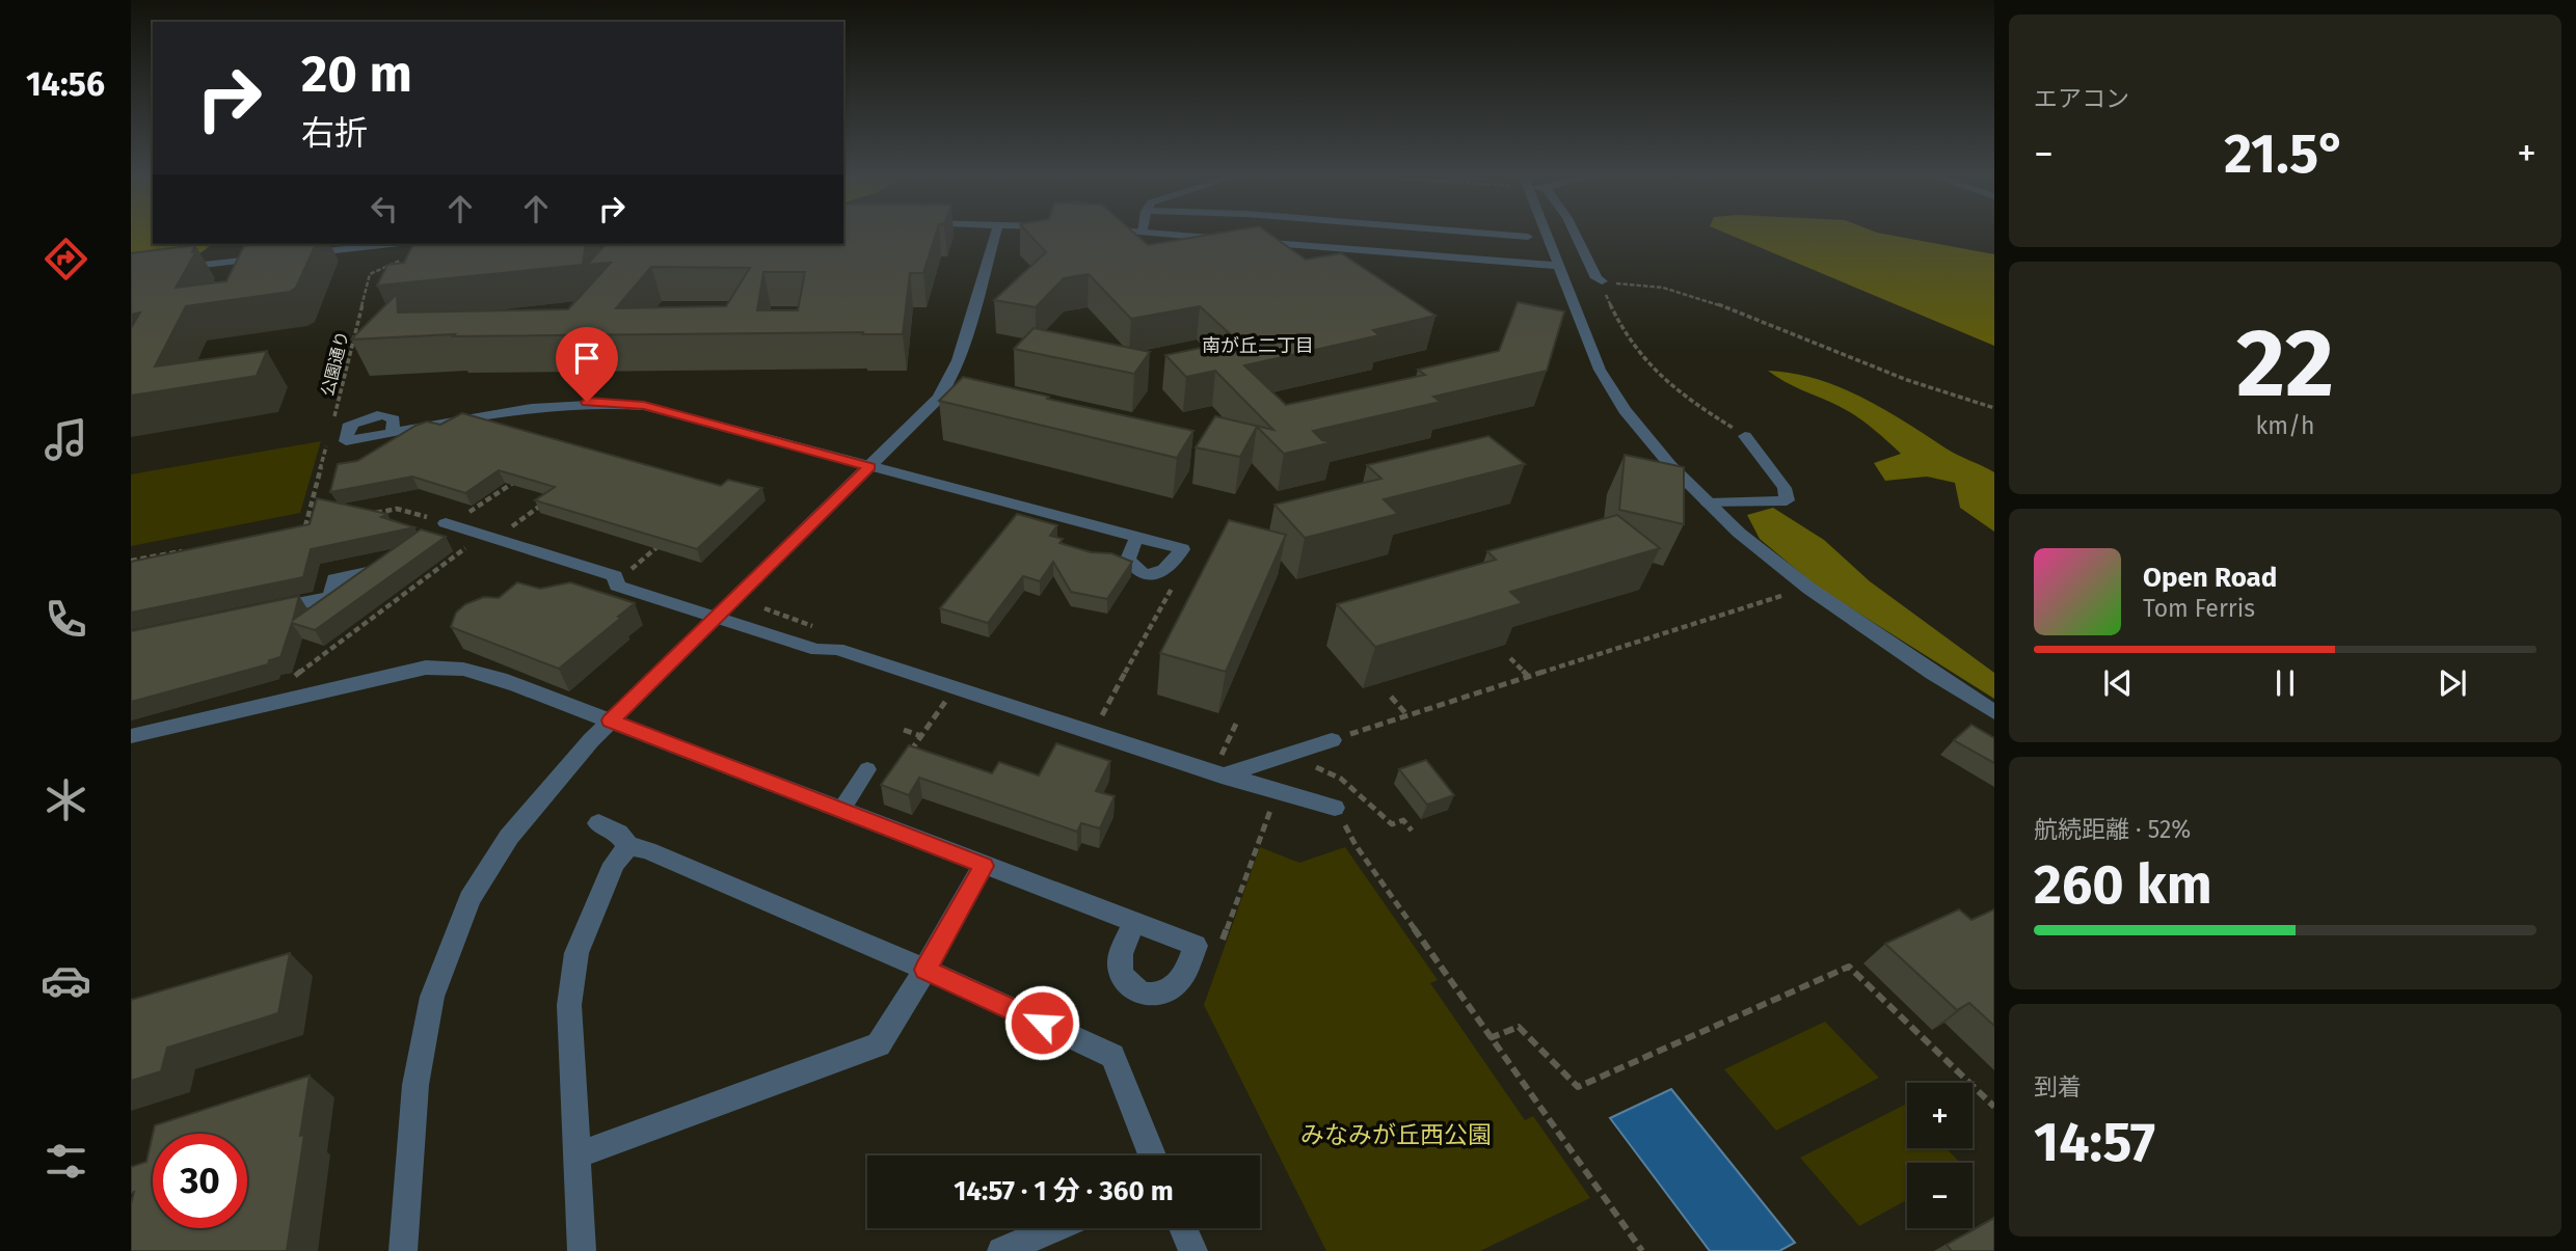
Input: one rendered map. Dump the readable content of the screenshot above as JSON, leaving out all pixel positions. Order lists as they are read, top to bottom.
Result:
{
  "streets": {
    "path": ["公園通り"]
  },
  "districts": ["南が丘二丁目"],
  "parks": ["みなみが丘西公園"],
  "page": {
    "tabs": "14:56",
    "tile": [
      "エアコン",
      ["22", "km/h"],
      ["航続距離 · 52%", "260 km"],
      ["到着", "14:57"]
    ],
    "turn": ["20 m", "右折"],
    "heat": ["−", "21.5°", "+"],
    "song": ["Open Road", "Tom Ferris"],
    "map_buttons": ["+", "−"],
    "limit": "30",
    "trip": "14:57 · 1 分 · 360 m"
  }
}
